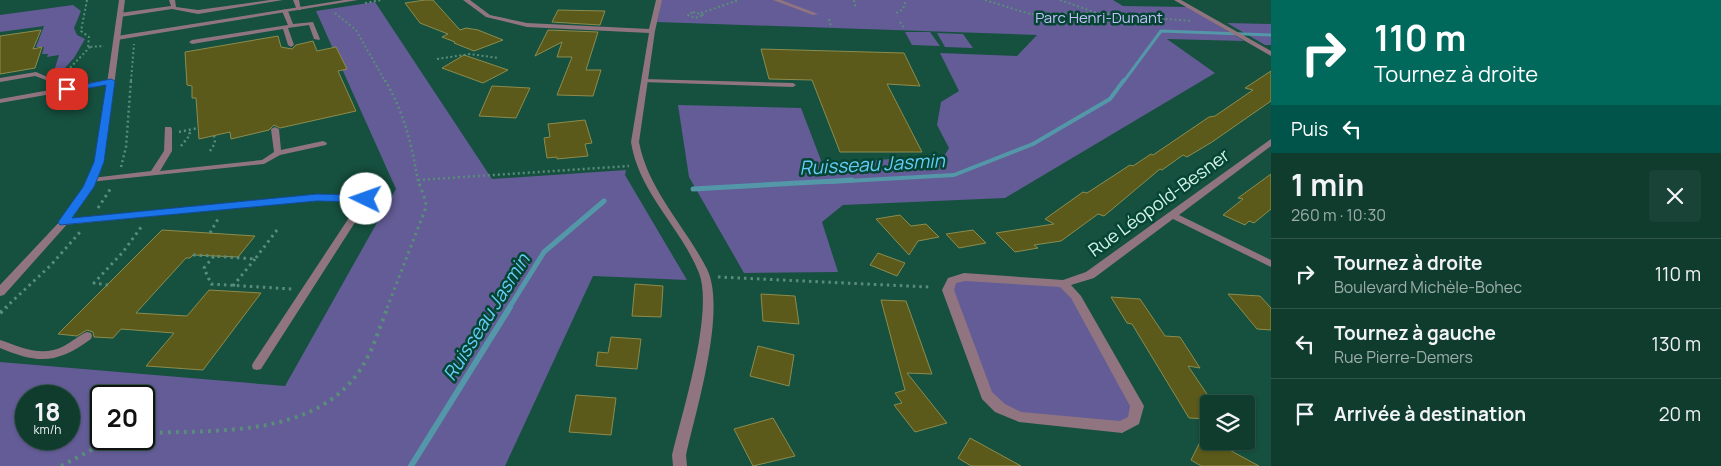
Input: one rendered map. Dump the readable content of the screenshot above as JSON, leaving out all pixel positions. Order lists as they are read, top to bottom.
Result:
{
  "streets": {
    "street": ["Rue Léopold-Besner"]
  },
  "water": ["Ruisseau Jasmin"],
  "parks": ["Parc Henri-Dunant"],
  "page": {
    "turn": ["110 m", "Tournez à droite"],
    "then": "Puis",
    "heading": ["1 min", "260 m · 10:30"],
    "list": [
      {
        "name": "Tournez à droite",
        "note": "Boulevard Michèle-Bohec",
        "value": "110 m"
      },
      {
        "name": "Tournez à gauche",
        "note": "Rue Pierre-Demers",
        "value": "130 m"
      },
      {
        "name": "Arrivée à destination",
        "value": "20 m"
      }
    ],
    "speed": "18 km/h",
    "limit": "20"
  }
}
